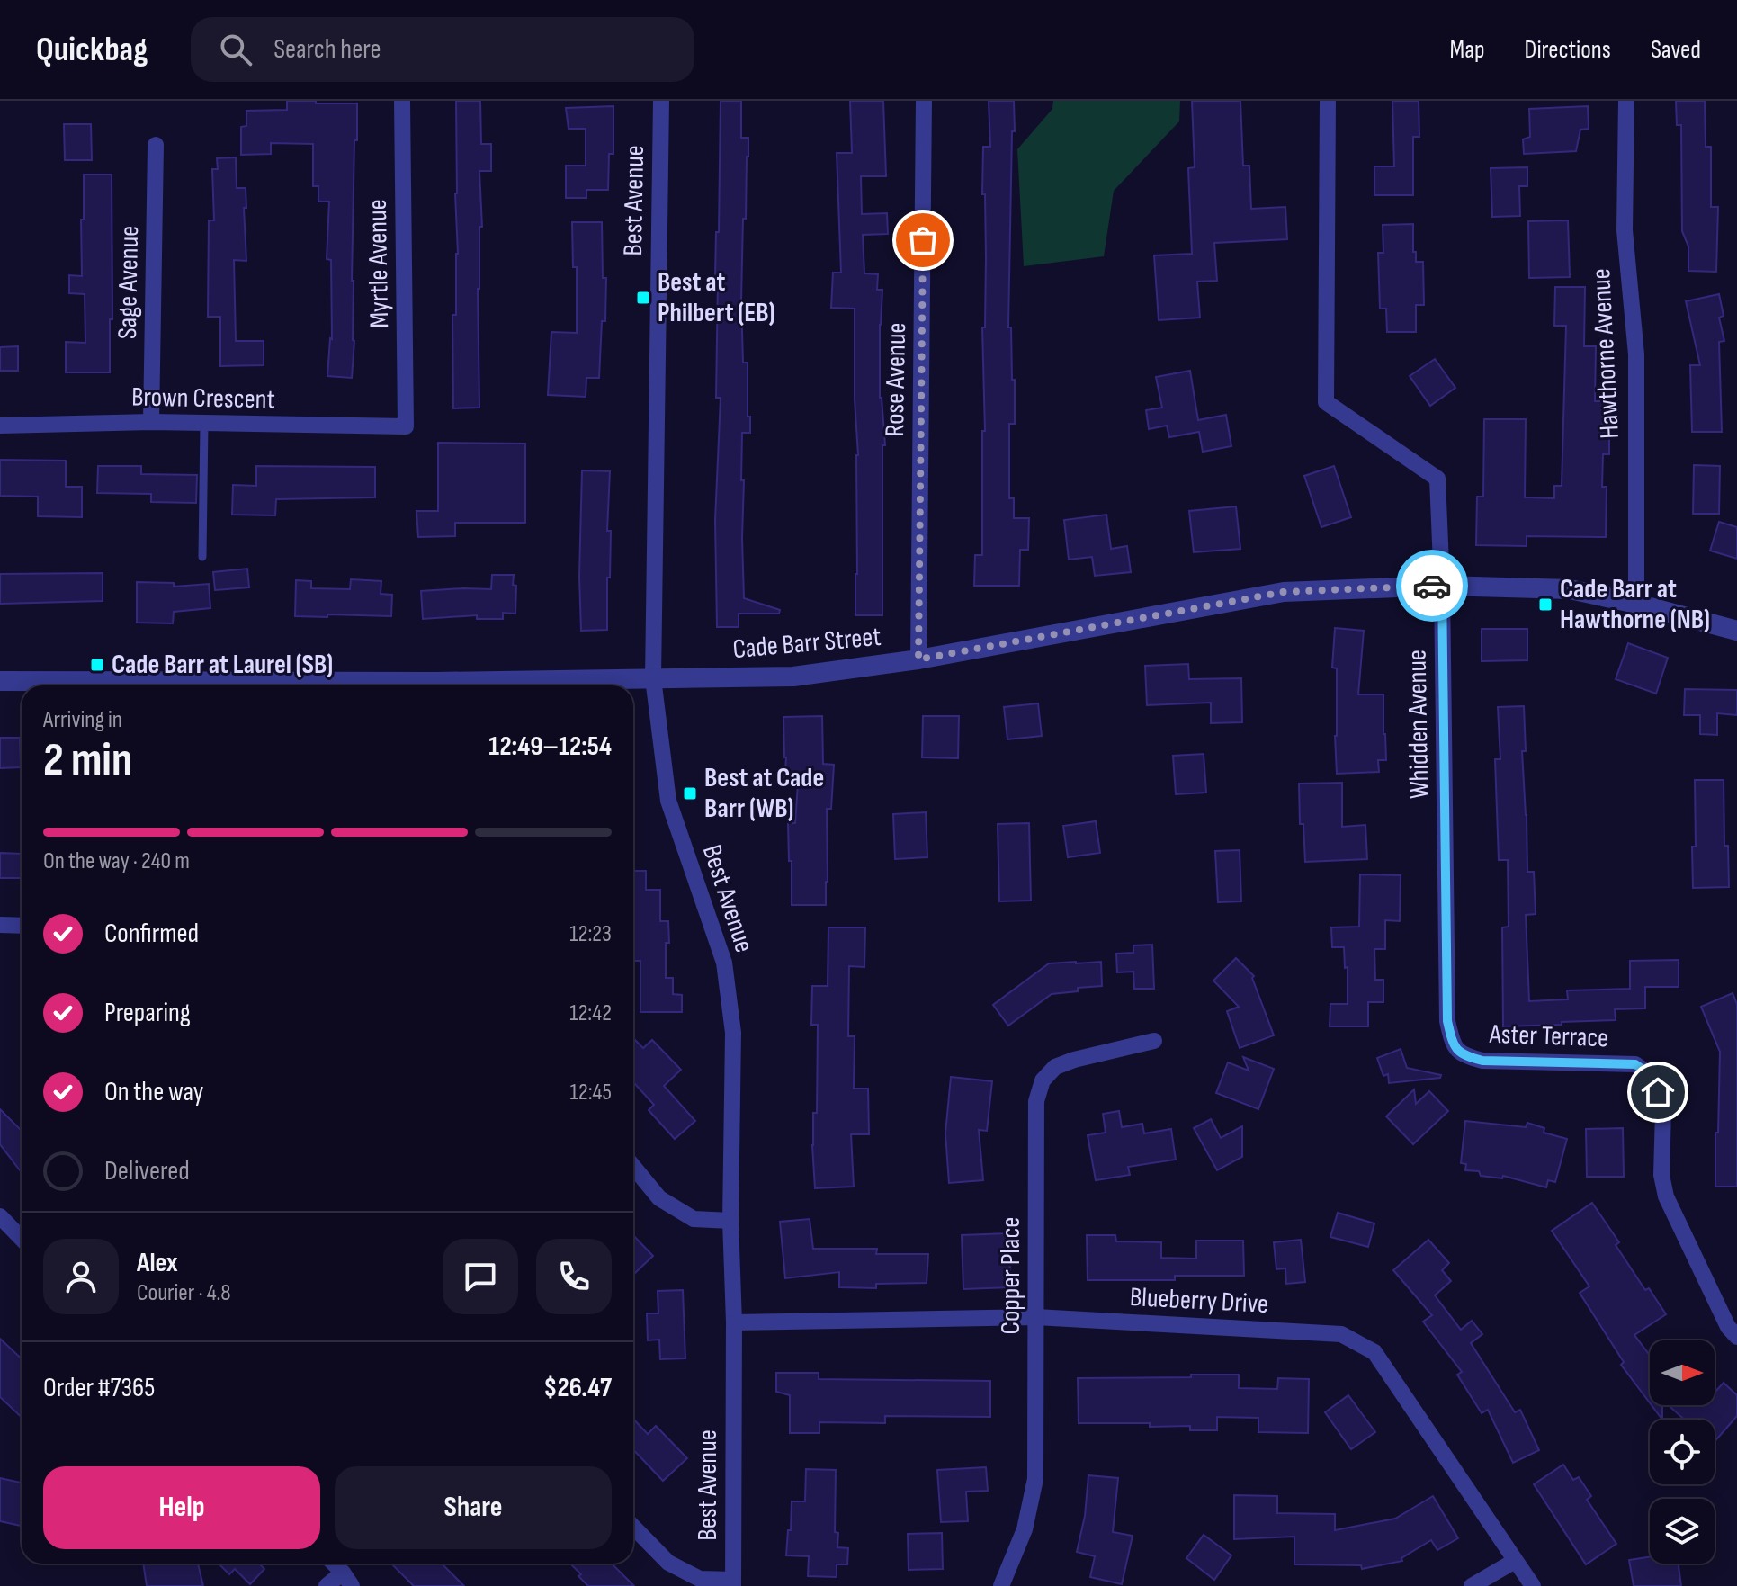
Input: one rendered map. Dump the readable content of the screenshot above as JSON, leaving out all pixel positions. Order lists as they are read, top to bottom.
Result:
{
  "streets": {
    "street": [
      "Best Avenue",
      "Myrtle Avenue",
      "Sage Avenue",
      "Hawthorne Avenue",
      "Rose Avenue",
      "Brown Crescent",
      "Cade Barr Street",
      "Whidden Avenue",
      "Aster Terrace",
      "Copper Place",
      "Blueberry Drive"
    ]
  },
  "crossings": [
    ["Best Avenue", "Cade Barr Street"],
    ["Best Avenue", "Blueberry Drive"],
    ["Myrtle Avenue", "Brown Crescent"],
    ["Sage Avenue", "Brown Crescent"],
    ["Hawthorne Avenue", "Cade Barr Street"],
    ["Rose Avenue", "Cade Barr Street"],
    ["Cade Barr Street", "Whidden Avenue"],
    ["Whidden Avenue", "Aster Terrace"],
    ["Copper Place", "Blueberry Drive"]
  ],
  "places": {
    "transit": [
      "Best at Philbert (EB)",
      "Cade Barr at Hawthorne (NB)",
      "Cade Barr at Laurel (SB)",
      "Best at Cade Barr (WB)"
    ]
  },
  "north": "right",
  "page": {
    "header": "Quickbag",
    "search": "Search here",
    "nav": ["Map", "Directions", "Saved"],
    "heading": ["2 min", "Arriving in", "12:49–12:54"],
    "panel": [
      "Alex",
      "Courier · 4.8",
      "Order #7365",
      "$26.47"
    ],
    "bar": "On the way · 240 m",
    "list": [
      ["Confirmed", "12:23"],
      ["Preparing", "12:42"],
      ["On the way", "12:45"],
      "Delivered"
    ],
    "buttons": ["Help", "Share"]
  }
}
